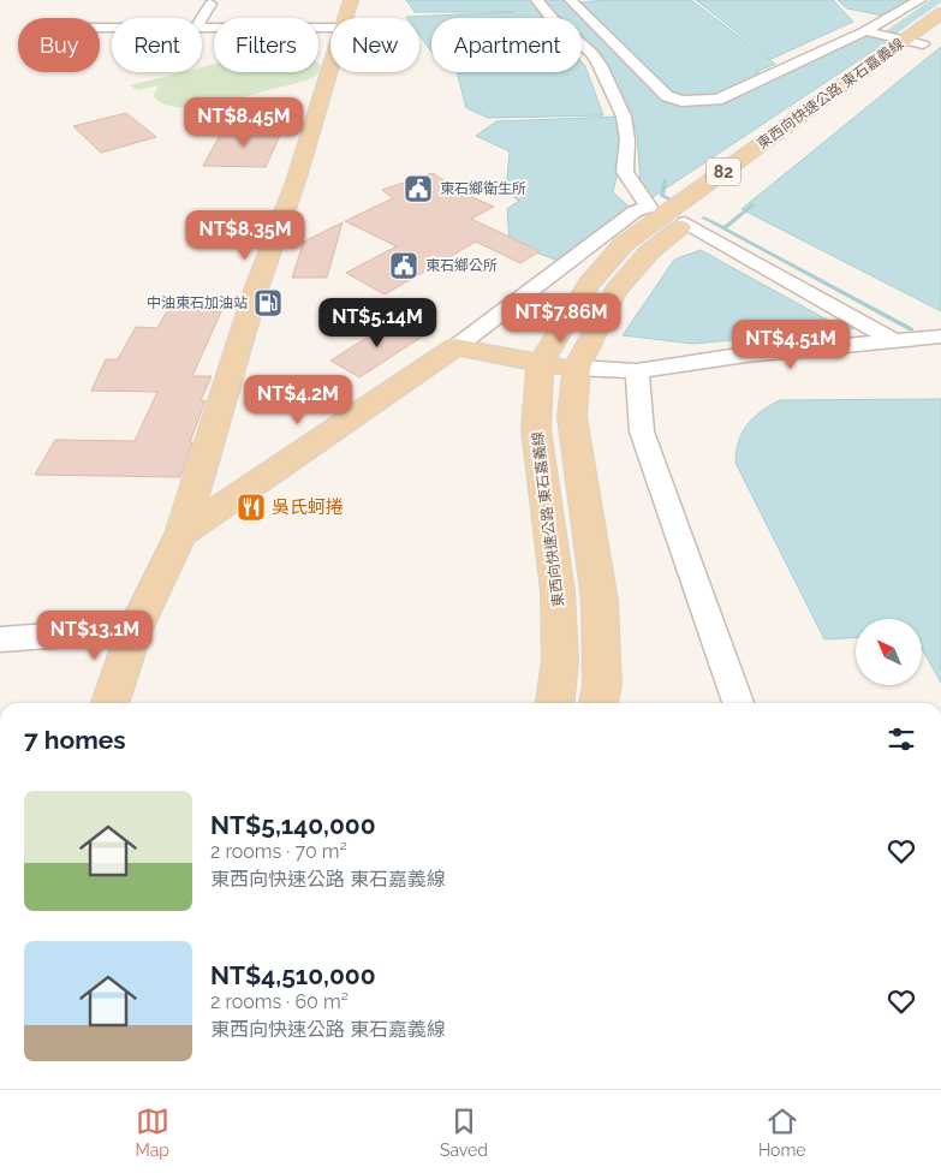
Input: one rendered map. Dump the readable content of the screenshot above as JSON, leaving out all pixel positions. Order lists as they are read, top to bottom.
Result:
{
  "streets": {
    "main road": ["東西向快速公路 東石嘉義線", "82"]
  },
  "places": {
    "public building": ["東石鄉衛生所", "東石鄉公所"],
    "fuel station": ["中油東石加油站"],
    "restaurant": ["吳氏蚵捲"]
  },
  "north": "top left",
  "page": {
    "chip": [
      "Buy",
      "Rent",
      "Filters",
      "New",
      "Apartment"
    ],
    "price": [
      "NT$8.45M",
      "NT$8.35M",
      "NT$7.86M",
      "NT$5.14M",
      "NT$4.51M",
      "NT$4.2M",
      "NT$13.1M"
    ],
    "heading": "7 homes",
    "list": [
      {
        "name": "NT$5,140,000",
        "note": "2 rooms · 70 m² · 東西向快速公路 東石嘉義線"
      },
      {
        "name": "NT$4,510,000",
        "note": "2 rooms · 60 m² · 東西向快速公路 東石嘉義線"
      }
    ],
    "tabs": ["Map", "Saved", "Home"]
  }
}
